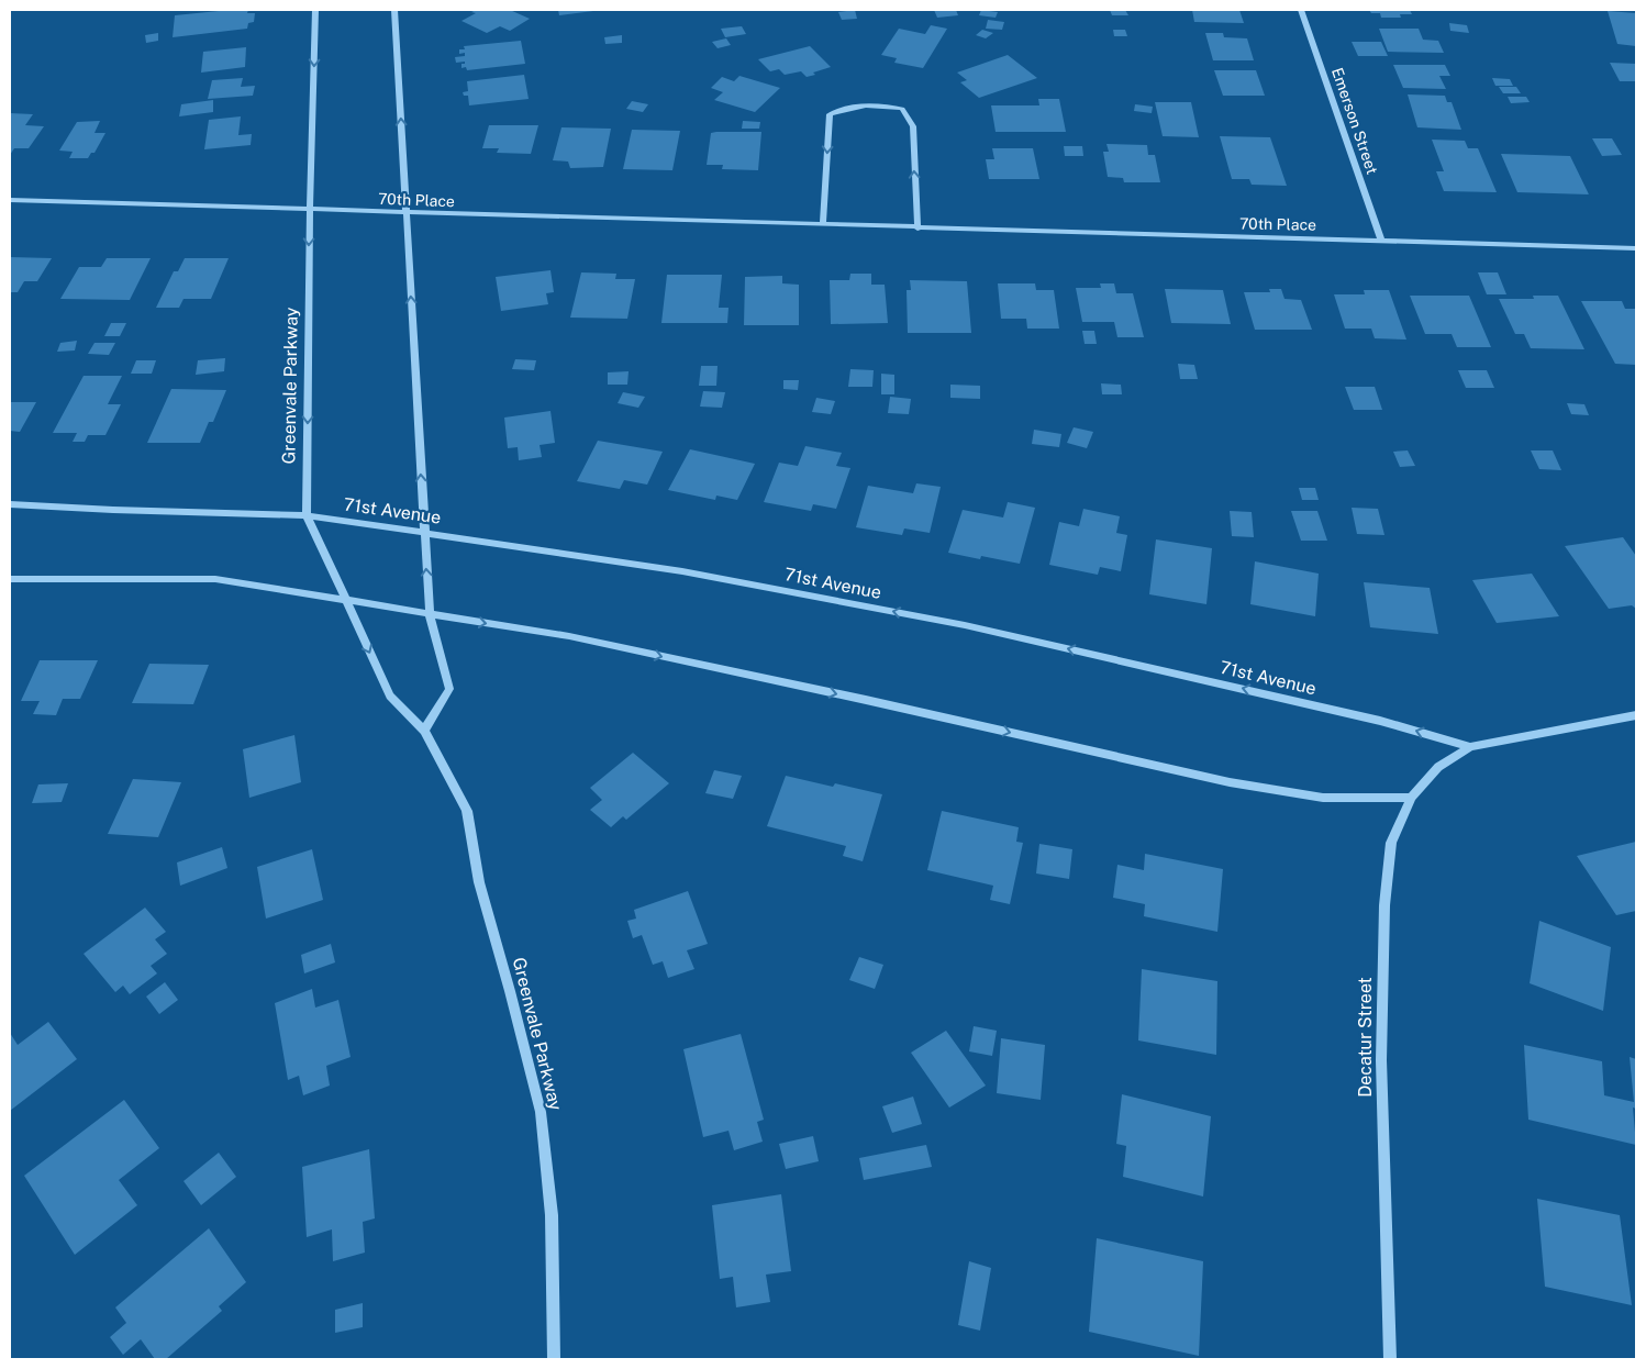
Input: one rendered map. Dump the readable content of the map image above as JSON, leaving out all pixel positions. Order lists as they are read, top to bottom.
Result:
{
  "streets": {
    "street": [
      "Emerson Street",
      "70th Place",
      "Greenvale Parkway",
      "71st Avenue",
      "Decatur Street"
    ]
  },
  "crossings": [
    ["Emerson Street", "70th Place"],
    ["70th Place", "Greenvale Parkway"],
    ["Greenvale Parkway", "71st Avenue"],
    ["71st Avenue", "Decatur Street"]
  ],
  "one_way": ["71st Avenue"]
}
